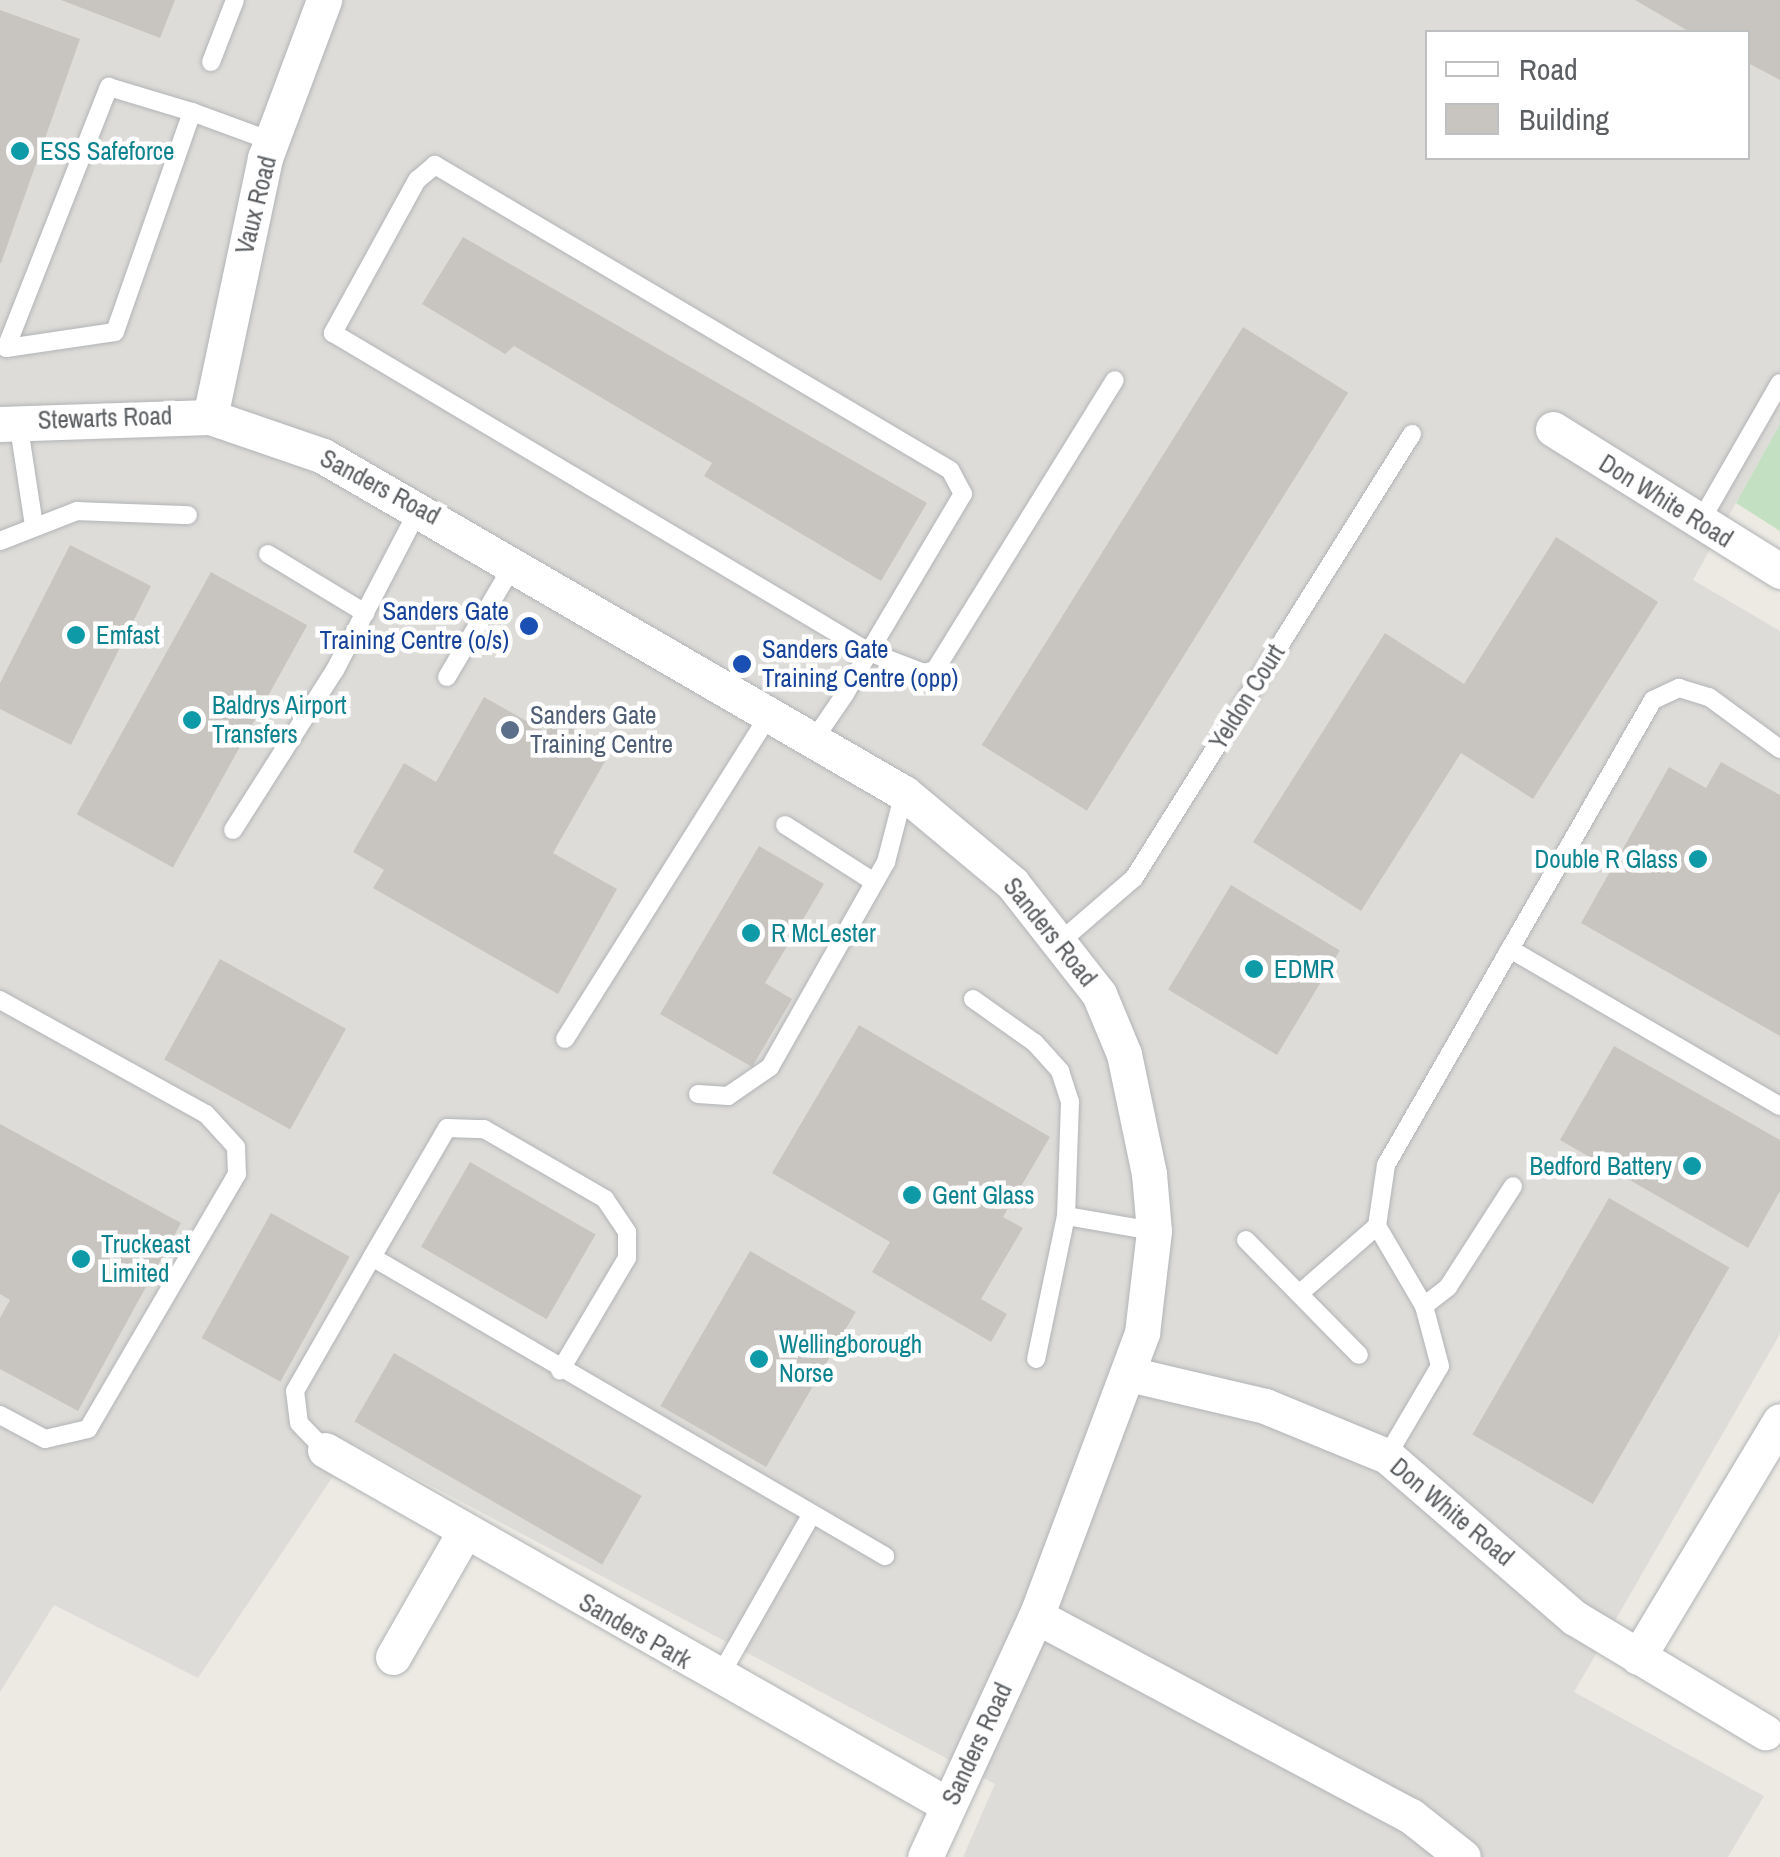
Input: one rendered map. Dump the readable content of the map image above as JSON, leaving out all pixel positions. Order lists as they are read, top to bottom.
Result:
{
  "streets": {
    "street": [
      "Vaux Road",
      "Stewarts Road",
      "Sanders Road",
      "Don White Road",
      "Sanders Park"
    ],
    "lane": ["Yeldon Court"]
  },
  "crossings": [
    ["Vaux Road", "Stewarts Road"],
    ["Vaux Road", "Sanders Road"],
    ["Stewarts Road", "Sanders Road"],
    ["Sanders Road", "Don White Road"],
    ["Sanders Road", "Yeldon Court"],
    ["Sanders Road", "Sanders Park"]
  ],
  "places": [
    "ESS Safeforce",
    "Sanders Gate Training Centre (o/s)",
    "Emfast",
    "Sanders Gate Training Centre (opp)",
    "Baldrys Airport Transfers",
    "Sanders Gate Training Centre",
    "Double R Glass",
    "R McLester",
    "EDMR",
    "Bedford Battery",
    "Gent Glass",
    "Truckeast Limited",
    "Wellingborough Norse"
  ],
  "legend": ["Road", "Building"]
}
